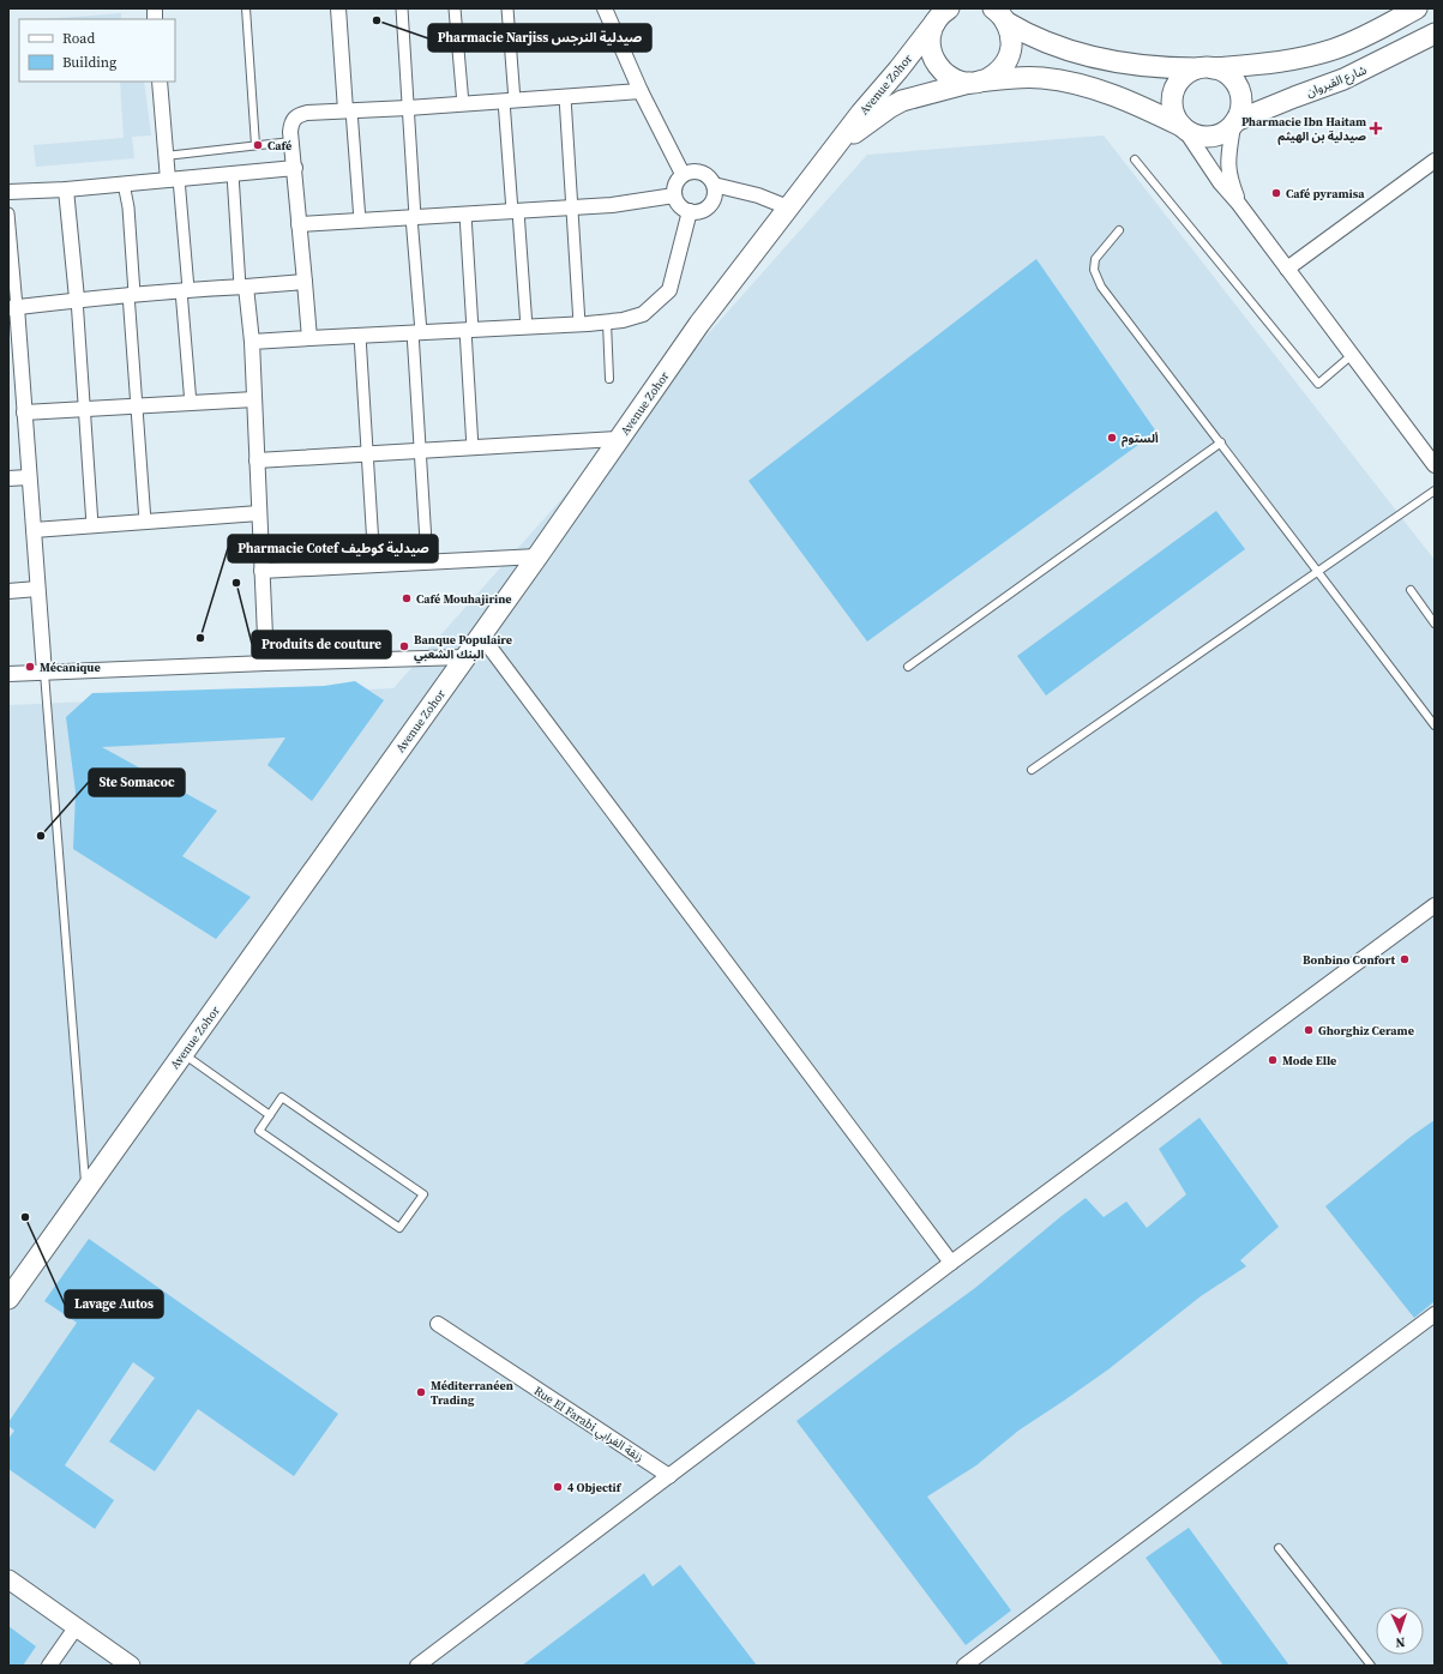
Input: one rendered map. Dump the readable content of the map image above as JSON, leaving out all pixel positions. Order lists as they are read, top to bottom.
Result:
{
  "streets": {
    "main road": ["شارع القيروان", "Avenue Zohor"],
    "street": ["Rue El Farabi زنقة الفرابي"]
  },
  "places": {
    "other": [
      "Pharmacie Narjiss صيدلية النرجس",
      "Café",
      "Café pyramisa",
      "ألستوم",
      "Produits de couture",
      "Café Mouhajirine",
      "Pharmacie Cotef صيدلية كوطيف",
      "Banque Populaire البنك الشعبي",
      "Mécanique",
      "Ste Somacoc",
      "Bonbino Confort",
      "Ghorghiz Cerame",
      "Mode Elle",
      "Lavage Autos",
      "Méditerranéen Trading",
      "4 Objectif"
    ],
    "health": ["Pharmacie Ibn Haitam صيدلية بن الهيثم"]
  },
  "legend": ["Road", "Building"],
  "north": "bottom"
}
